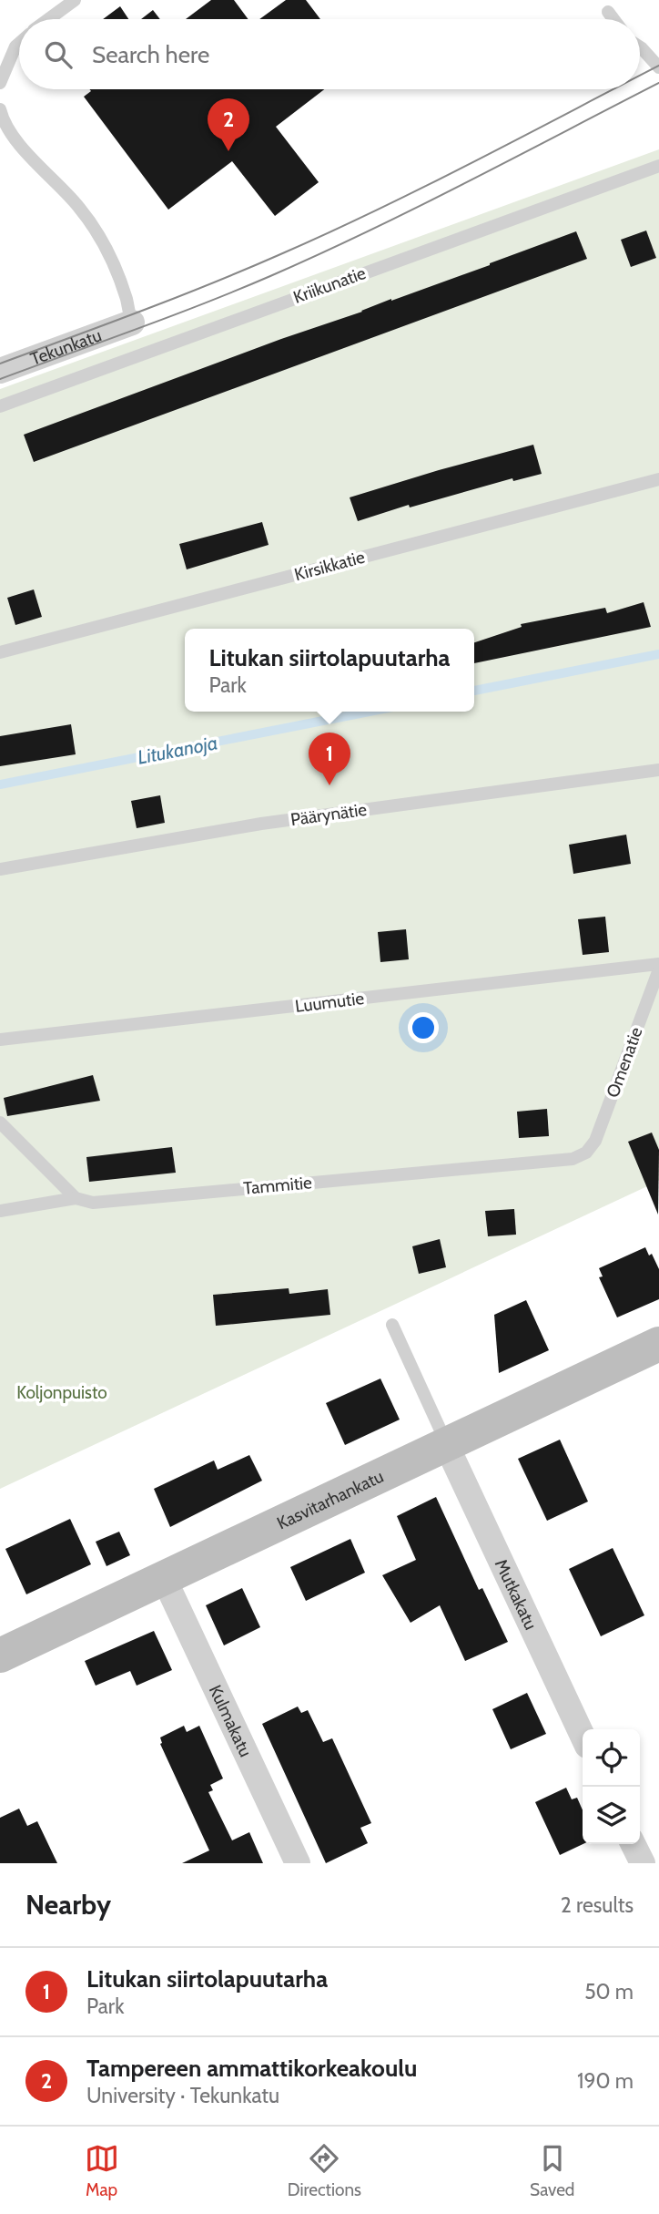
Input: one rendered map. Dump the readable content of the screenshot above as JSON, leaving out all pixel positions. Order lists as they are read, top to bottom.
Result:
{
  "streets": {
    "street": [
      "Tekunkatu",
      "Kasvitarhankatu",
      "Mutkakatu",
      "Kulmakatu"
    ],
    "lane": [
      "Kriikunatie",
      "Kirsikkatie",
      "Päärynätie",
      "Luumutie",
      "Omenatie",
      "Tammitie"
    ]
  },
  "crossings": [
    ["Omenatie", "Tammitie"],
    ["Kasvitarhankatu", "Mutkakatu"],
    ["Kasvitarhankatu", "Kulmakatu"]
  ],
  "water": ["Litukanoja"],
  "parks": ["Koljonpuisto"],
  "page": {
    "search": "Search here",
    "pins": ["2", "1"],
    "popup": ["Litukan siirtolapuutarha", "Park"],
    "heading": ["Nearby", "2 results"],
    "list": [
      {
        "mark": "1",
        "name": "Litukan siirtolapuutarha",
        "note": "Park",
        "value": "50 m"
      },
      {
        "mark": "2",
        "name": "Tampereen ammattikorkeakoulu",
        "note": "University · Tekunkatu",
        "value": "190 m"
      }
    ],
    "nav": ["Map", "Directions", "Saved"]
  }
}
